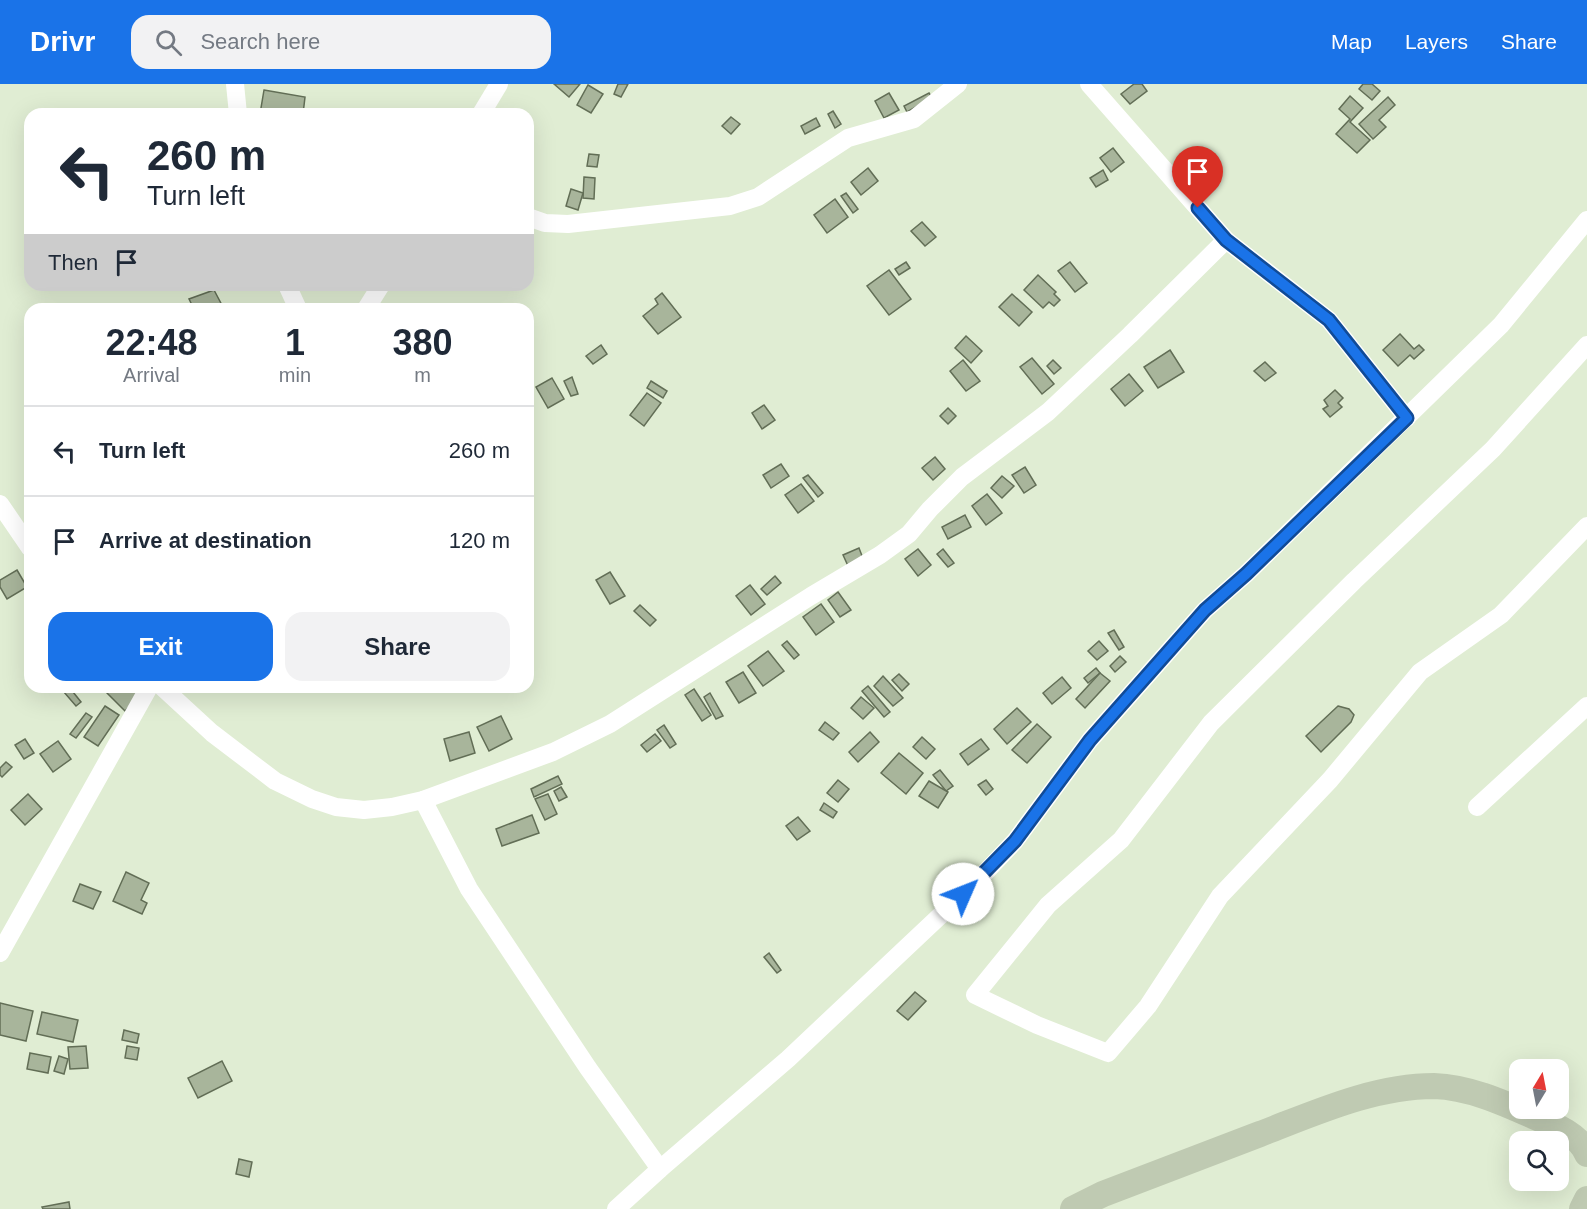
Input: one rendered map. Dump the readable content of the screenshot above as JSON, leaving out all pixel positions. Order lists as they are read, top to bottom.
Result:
{
  "north": "top",
  "page": {
    "header": "Drivr",
    "search": "Search here",
    "nav": ["Map", "Layers", "Share"],
    "turn": ["260 m", "Turn left"],
    "then": "Then",
    "eta": [
      "22:48",
      "Arrival",
      "1",
      "min",
      "380",
      "m"
    ],
    "list": [
      {
        "name": "Turn left",
        "value": "260 m"
      },
      {
        "name": "Arrive at destination",
        "value": "120 m"
      }
    ],
    "buttons": ["Exit", "Share"]
  }
}
